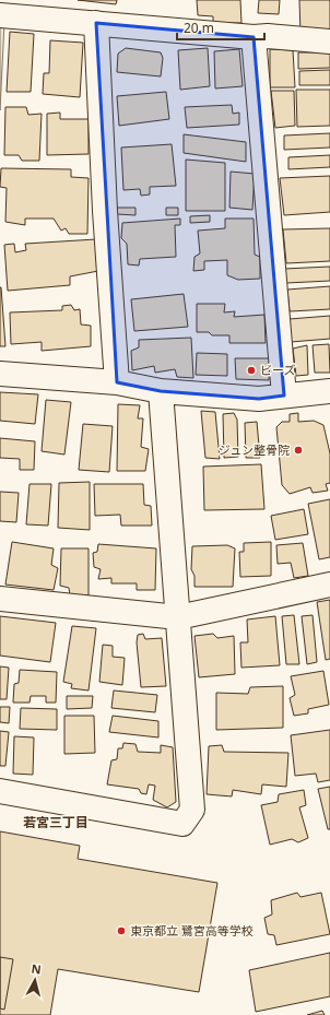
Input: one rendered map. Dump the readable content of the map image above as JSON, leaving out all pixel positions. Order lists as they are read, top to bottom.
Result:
{
  "districts": ["若宮三丁目"],
  "places": ["ビーズ", "ジュン整骨院", "東京都立 鷺宮高等学校"],
  "scale_bar": "20 m",
  "north": "top"
}
